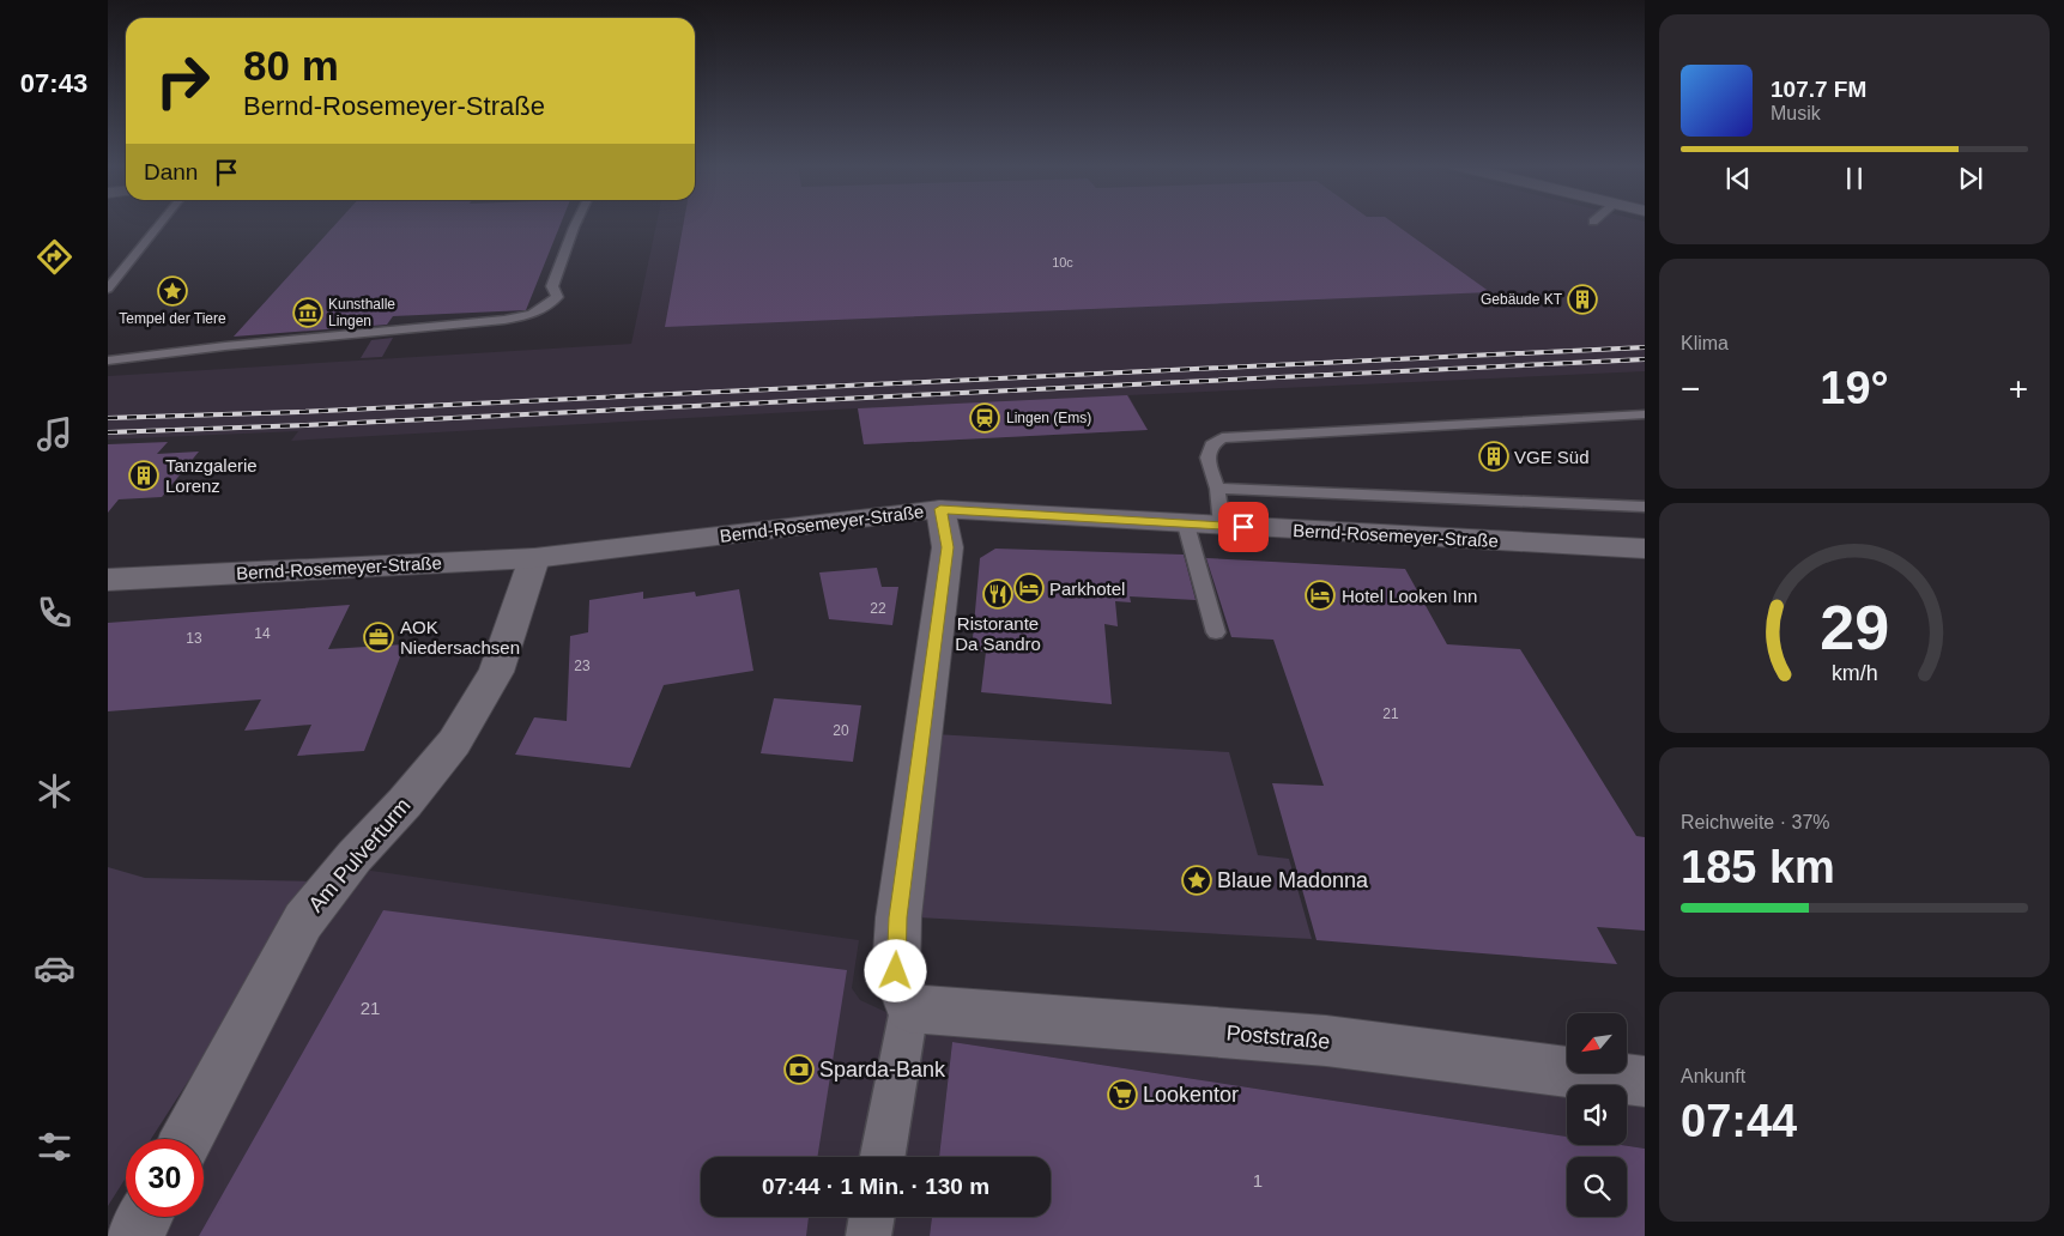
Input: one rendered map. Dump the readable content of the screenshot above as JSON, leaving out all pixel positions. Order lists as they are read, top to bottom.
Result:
{
  "streets": {
    "street": ["Bernd-Rosemeyer-Straße", "Am Pulverturm", "Poststraße"]
  },
  "crossings": [
    ["Bernd-Rosemeyer-Straße", "Am Pulverturm"]
  ],
  "places": {
    "place": ["Tempel der Tiere", "Blaue Madonna"],
    "building": ["Gebäude KT", "VGE Süd", "Tanzgalerie Lorenz"],
    "museum": ["Kunsthalle Lingen"],
    "station": ["Lingen (Ems)"],
    "hotel": ["Parkhotel", "Hotel Looken Inn"],
    "restaurant": ["Ristorante Da Sandro"],
    "office": ["AOK Niedersachsen"],
    "bank": ["Sparda-Bank"],
    "supermarket": ["Lookentor"]
  },
  "house_numbers": [
    "10c",
    "22",
    "14",
    "13",
    "23",
    "21",
    "20",
    "21",
    "1"
  ],
  "north": "bottom left",
  "page": {
    "tabs": "07:43",
    "turn": ["80 m", "Bernd-Rosemeyer-Straße"],
    "song": ["107.7 FM", "Musik"],
    "then": "Dann",
    "tile": [
      "Klima",
      ["Reichweite · 37%", "185 km"],
      ["Ankunft", "07:44"]
    ],
    "heat": ["−", "19°", "+"],
    "limit": "30",
    "trip": "07:44 · 1 Min. · 130 m",
    "gauge": ["29", "km/h"]
  }
}
